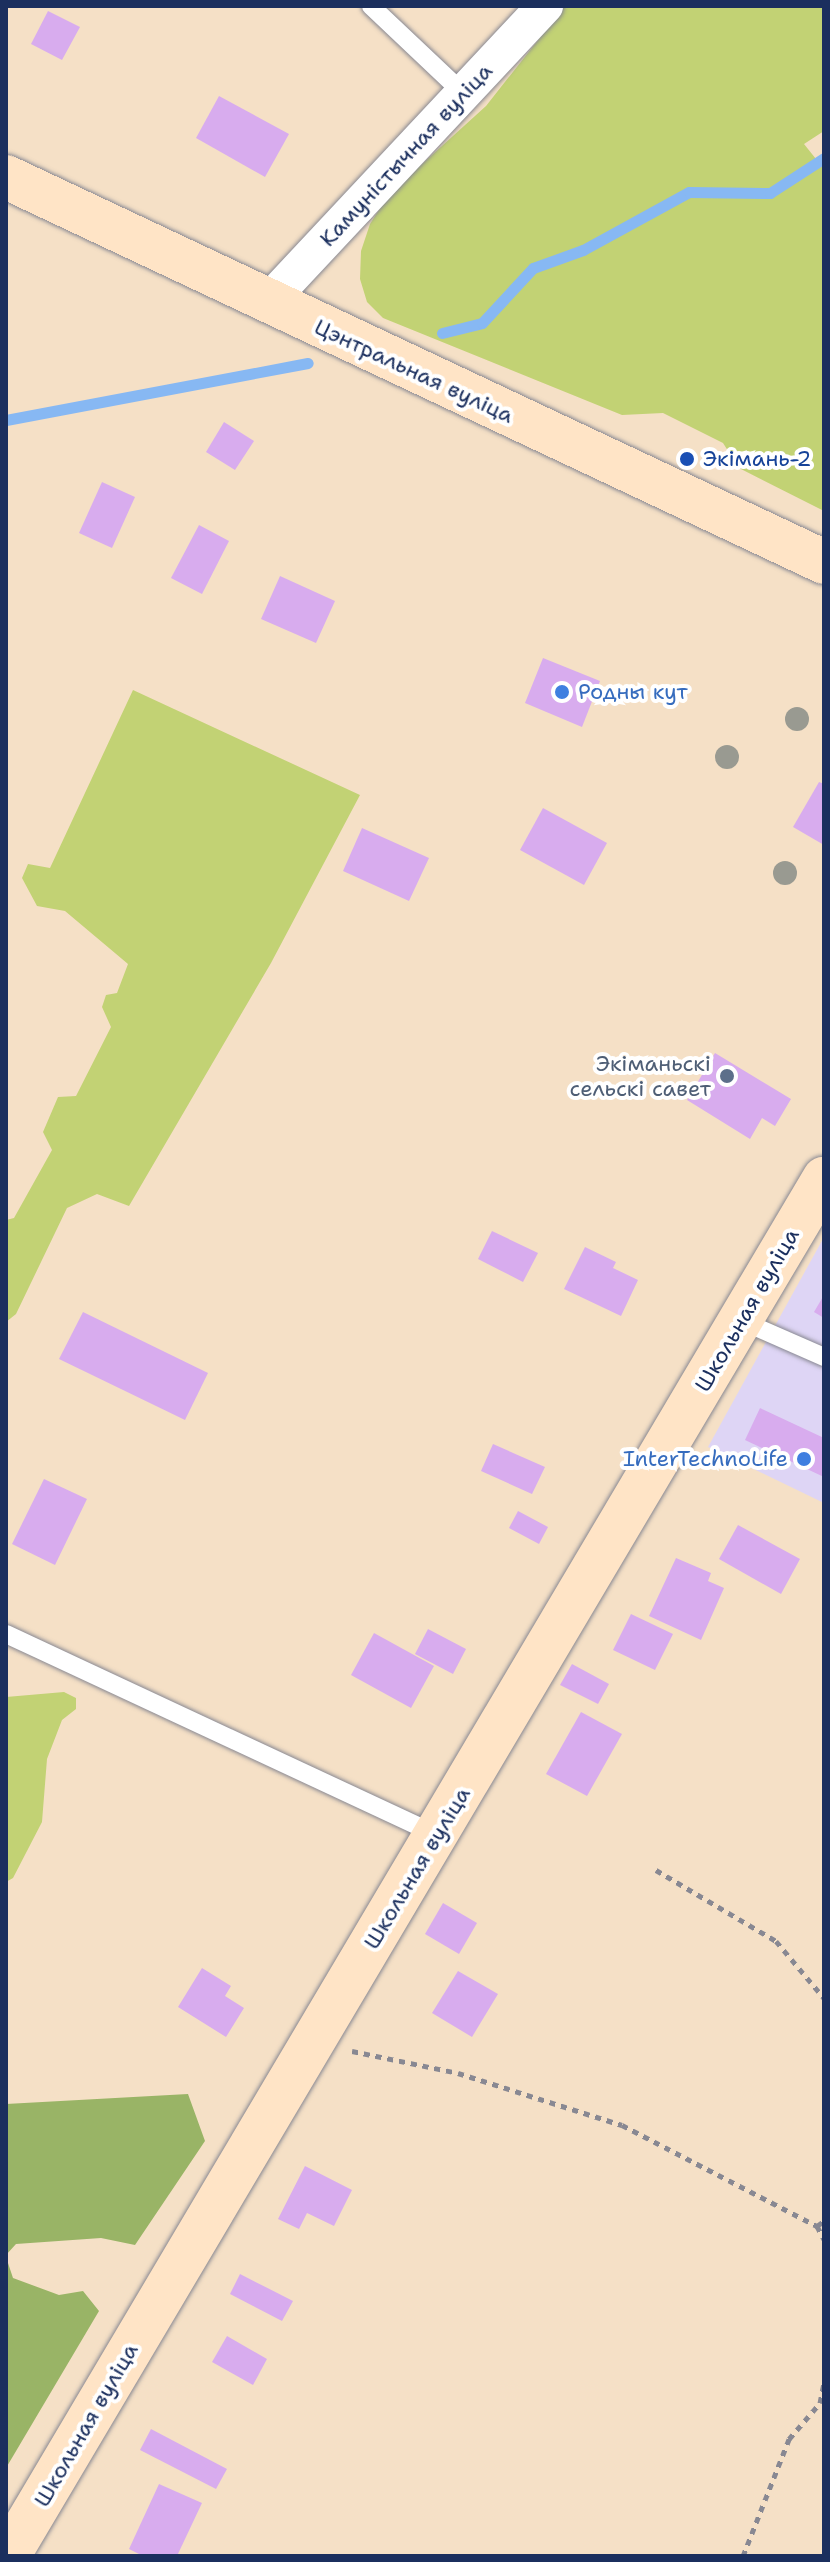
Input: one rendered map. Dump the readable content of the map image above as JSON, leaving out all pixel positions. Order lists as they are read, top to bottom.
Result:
{
  "streets": {
    "street": ["Камуністычная вуліца", "Цэнтральная вуліца", "Школьная вуліца"]
  },
  "crossings": [
    ["Камуністычная вуліца", "Цэнтральная вуліца"]
  ],
  "places": [
    "Экімань-2",
    "Родны кут",
    "Экіманьскі сельскі савет",
    "InterTechnoLife"
  ]
}
